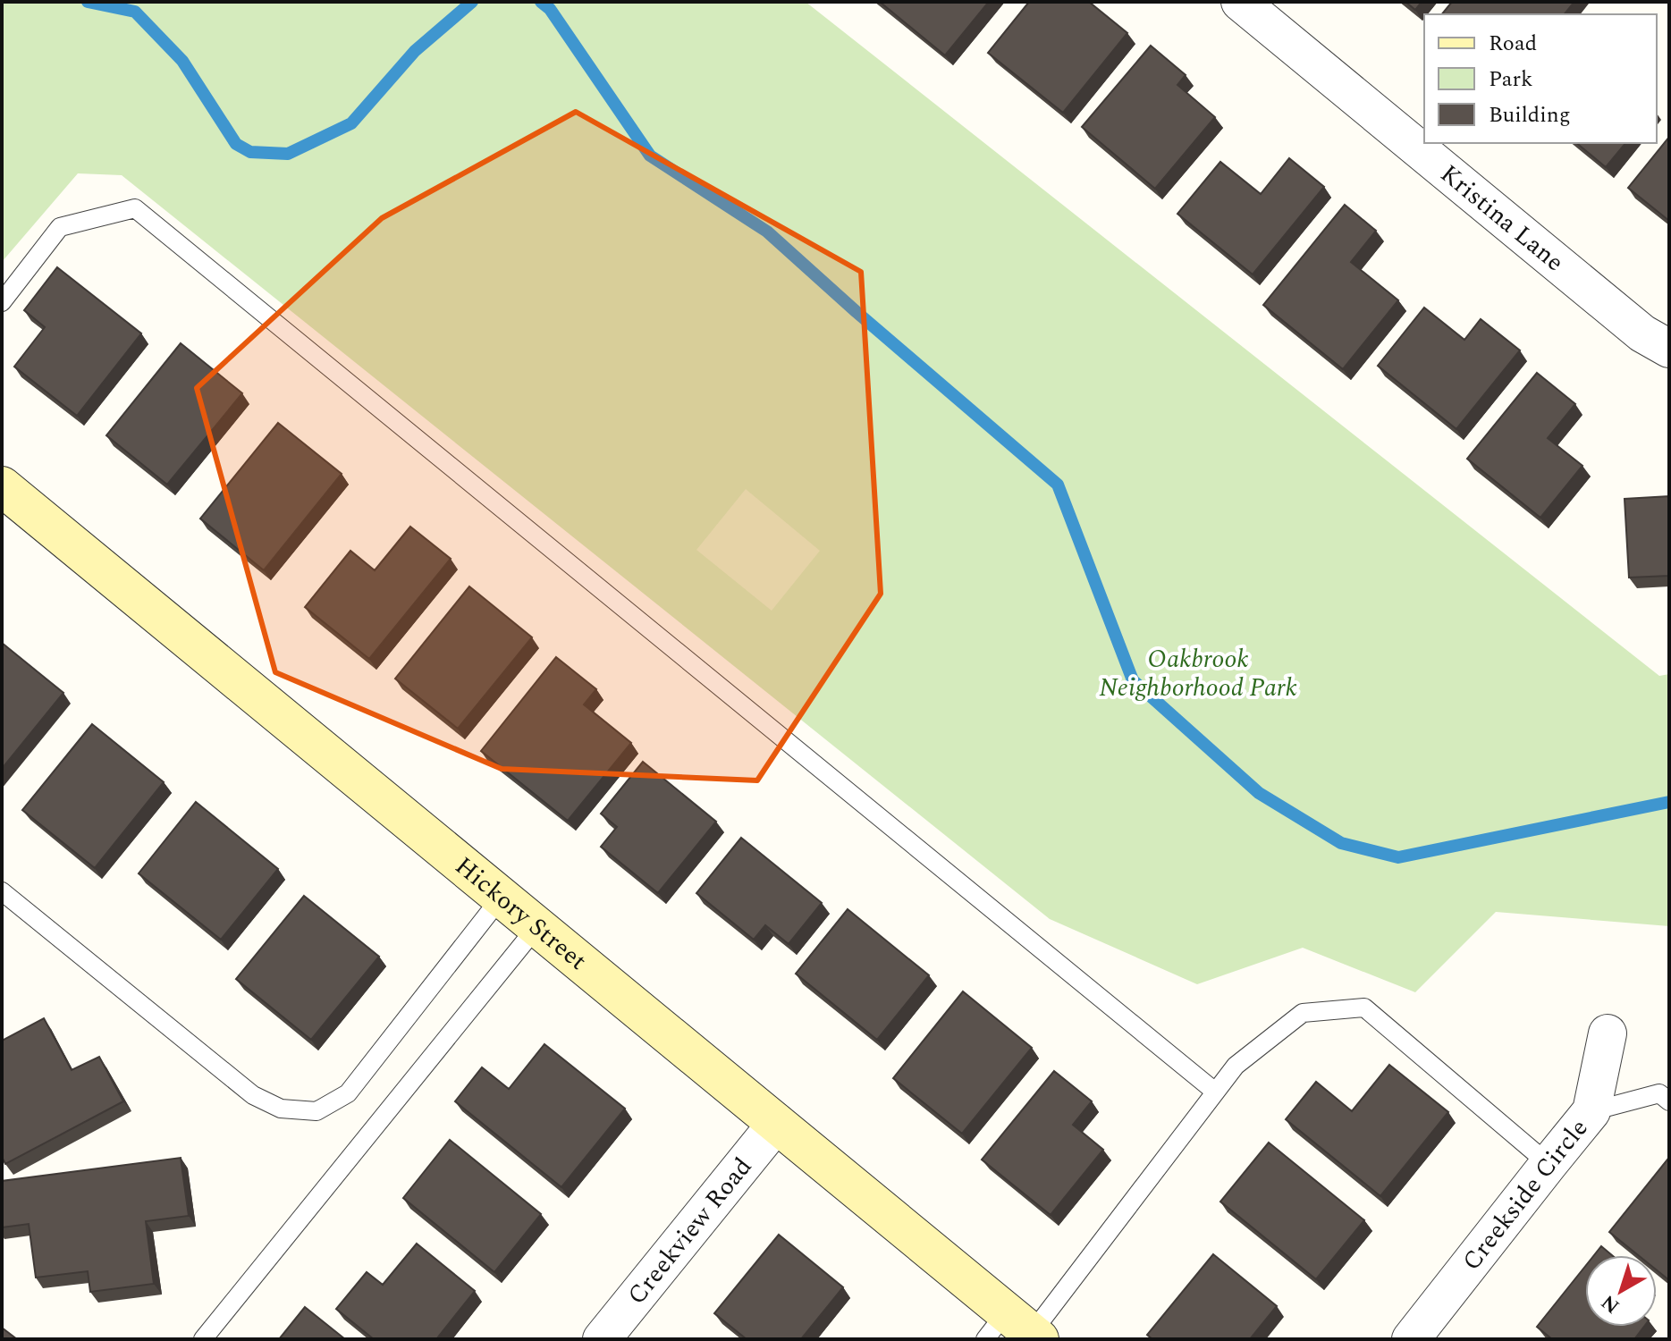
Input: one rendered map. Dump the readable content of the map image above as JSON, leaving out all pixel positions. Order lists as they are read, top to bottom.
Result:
{
  "streets": {
    "street": [
      "Kristina Lane",
      "Hickory Street",
      "Creekside Circle",
      "Creekview Road"
    ]
  },
  "crossings": [
    ["Hickory Street", "Creekview Road"]
  ],
  "parks": ["Oakbrook Neighborhood Park"],
  "legend": ["Road", "Park", "Building"],
  "north": "bottom left"
}
